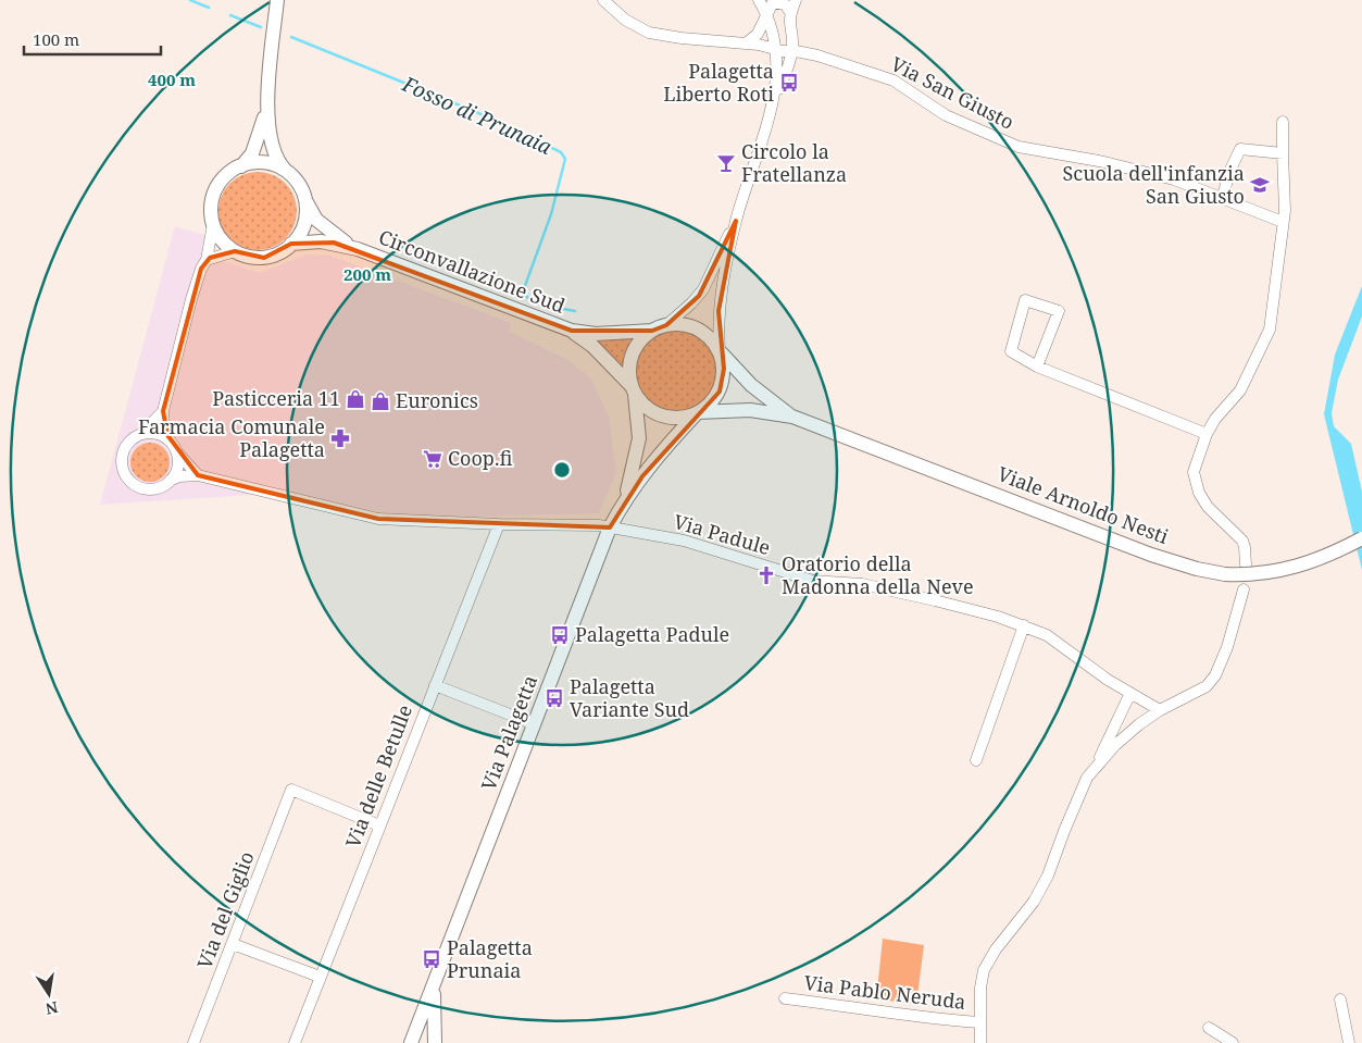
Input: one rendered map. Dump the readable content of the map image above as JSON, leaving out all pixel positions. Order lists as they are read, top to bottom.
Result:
{
  "streets": {
    "street": [
      "Via San Giusto",
      "Circonvallazione Sud",
      "Viale Arnoldo Nesti",
      "Via Padule",
      "Via Palagetta",
      "Via delle Betulle",
      "Via del Giglio",
      "Via Pablo Neruda"
    ]
  },
  "crossings": [
    ["Via San Giusto", "Via Palagetta"],
    ["Circonvallazione Sud", "Viale Arnoldo Nesti"],
    ["Circonvallazione Sud", "Via Palagetta"],
    ["Viale Arnoldo Nesti", "Via Palagetta"],
    ["Via Padule", "Via Palagetta"],
    ["Via Padule", "Via delle Betulle"],
    ["Via delle Betulle", "Via del Giglio"]
  ],
  "water": ["Fosso di Prunaia"],
  "places": {
    "bus stop": [
      "Palagetta Liberto Roti",
      "Palagetta Padule",
      "Palagetta Variante Sud",
      "Palagetta Prunaia"
    ],
    "bar": ["Circolo la Fratellanza"],
    "school or university": ["Scuola dell'infanzia San Giusto"],
    "shop": ["Pasticceria 11", "Euronics"],
    "pharmacy": ["Farmacia Comunale Palagetta"],
    "supermarket": ["Coop.fi"],
    "church": ["Oratorio della Madonna della Neve"]
  },
  "scale_bar": "100 m",
  "north": "bottom",
  "rings": ["400 m", "200 m"]
}
